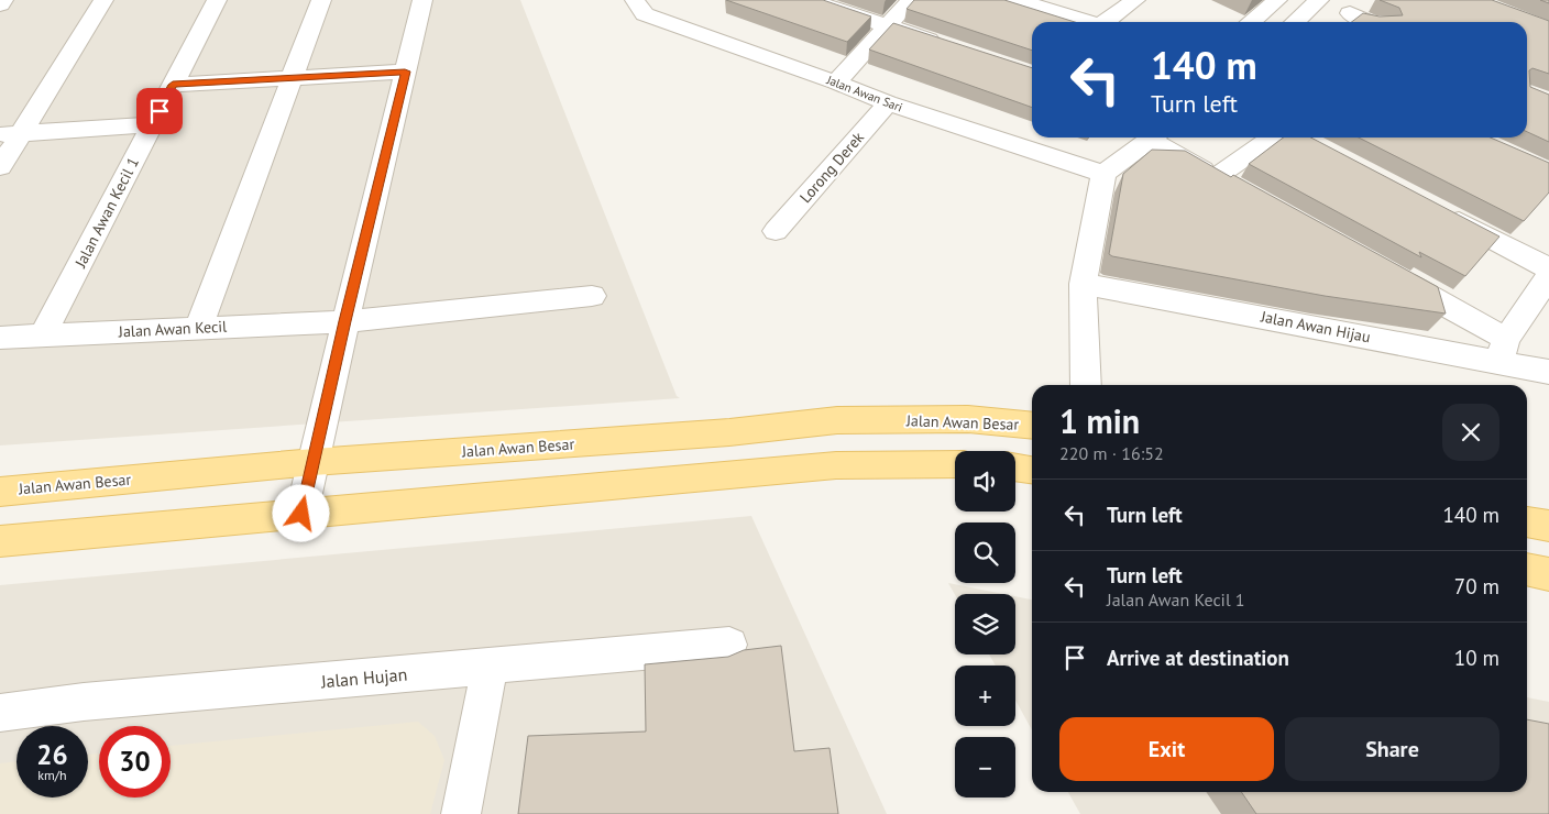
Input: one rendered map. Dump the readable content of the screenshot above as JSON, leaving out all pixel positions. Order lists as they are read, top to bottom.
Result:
{
  "streets": {
    "main road": ["Jalan Awan Besar"],
    "street": [
      "Jalan Awan Sari",
      "Lorong Derek",
      "Jalan Awan Kecil 1",
      "Jalan Awan Hijau",
      "Jalan Awan Kecil",
      "Jalan Hujan"
    ]
  },
  "crossings": [
    ["Jalan Awan Sari", "Lorong Derek"],
    ["Jalan Awan Kecil 1", "Jalan Awan Kecil"]
  ],
  "page": {
    "turn": ["140 m", "Turn left"],
    "heading": ["1 min", "220 m · 16:52"],
    "map_buttons": ["+", "−"],
    "list": [
      {
        "name": "Turn left",
        "value": "140 m"
      },
      {
        "name": "Turn left",
        "note": "Jalan Awan Kecil 1",
        "value": "70 m"
      },
      {
        "name": "Arrive at destination",
        "value": "10 m"
      }
    ],
    "buttons": ["Exit", "Share"],
    "speed": "26 km/h",
    "limit": "30"
  }
}
